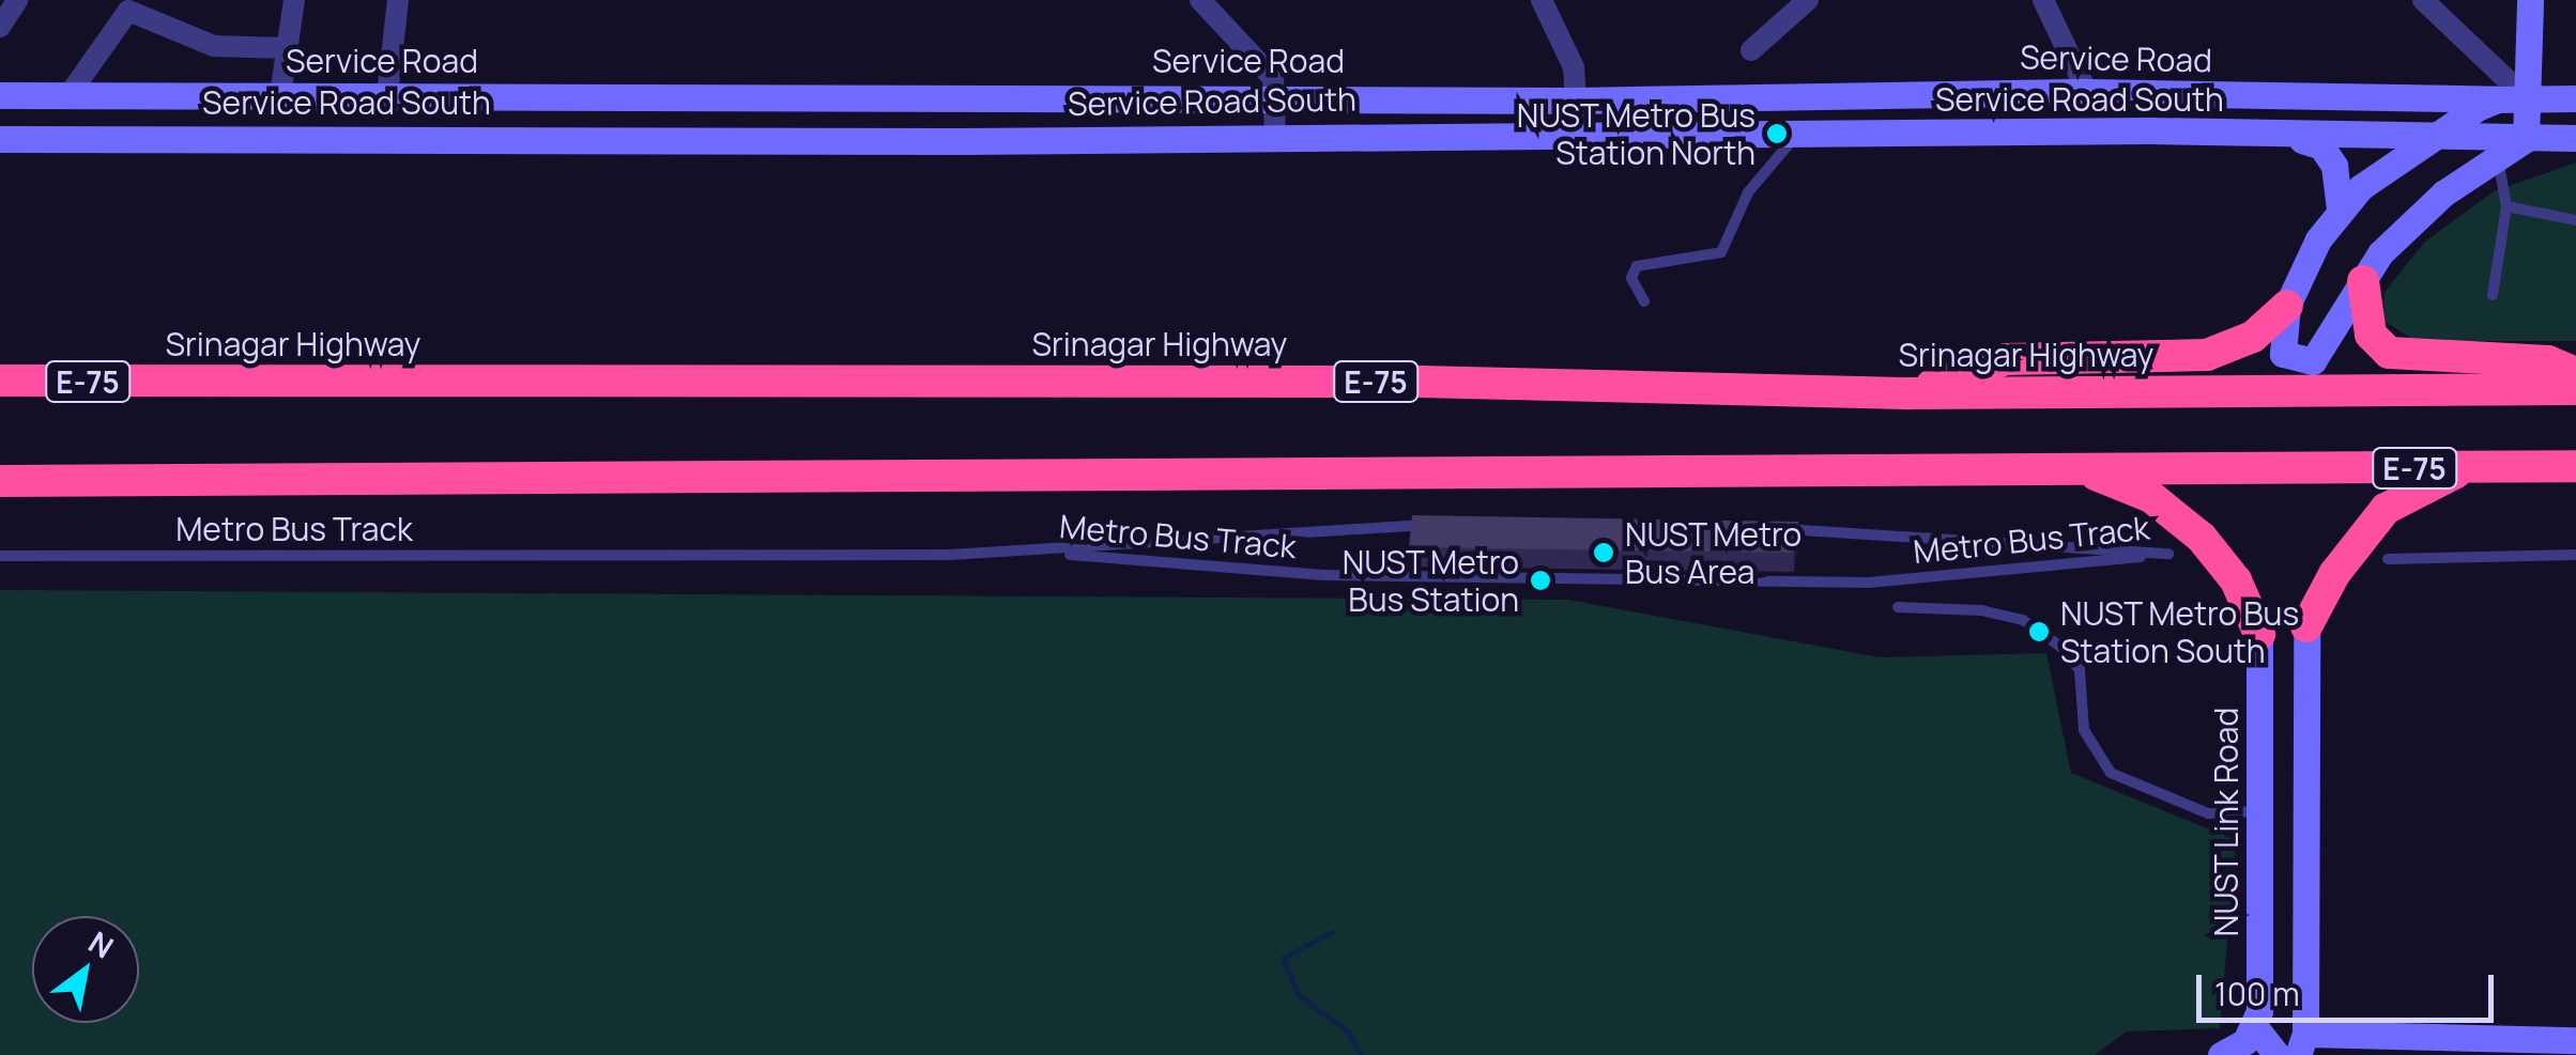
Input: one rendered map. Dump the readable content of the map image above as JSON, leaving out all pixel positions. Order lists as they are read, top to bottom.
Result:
{
  "streets": {
    "highway": ["Srinagar Highway", "E-75"],
    "main road": ["Service Road", "Service Road South", "NUST Link Road"],
    "lane": ["Metro Bus Track"]
  },
  "places": [
    "NUST Metro Bus Station North",
    "NUST Metro Bus Area",
    "NUST Metro Bus Station",
    "NUST Metro Bus Station South"
  ],
  "scale_bar": "100 m",
  "north": "top right"
}
